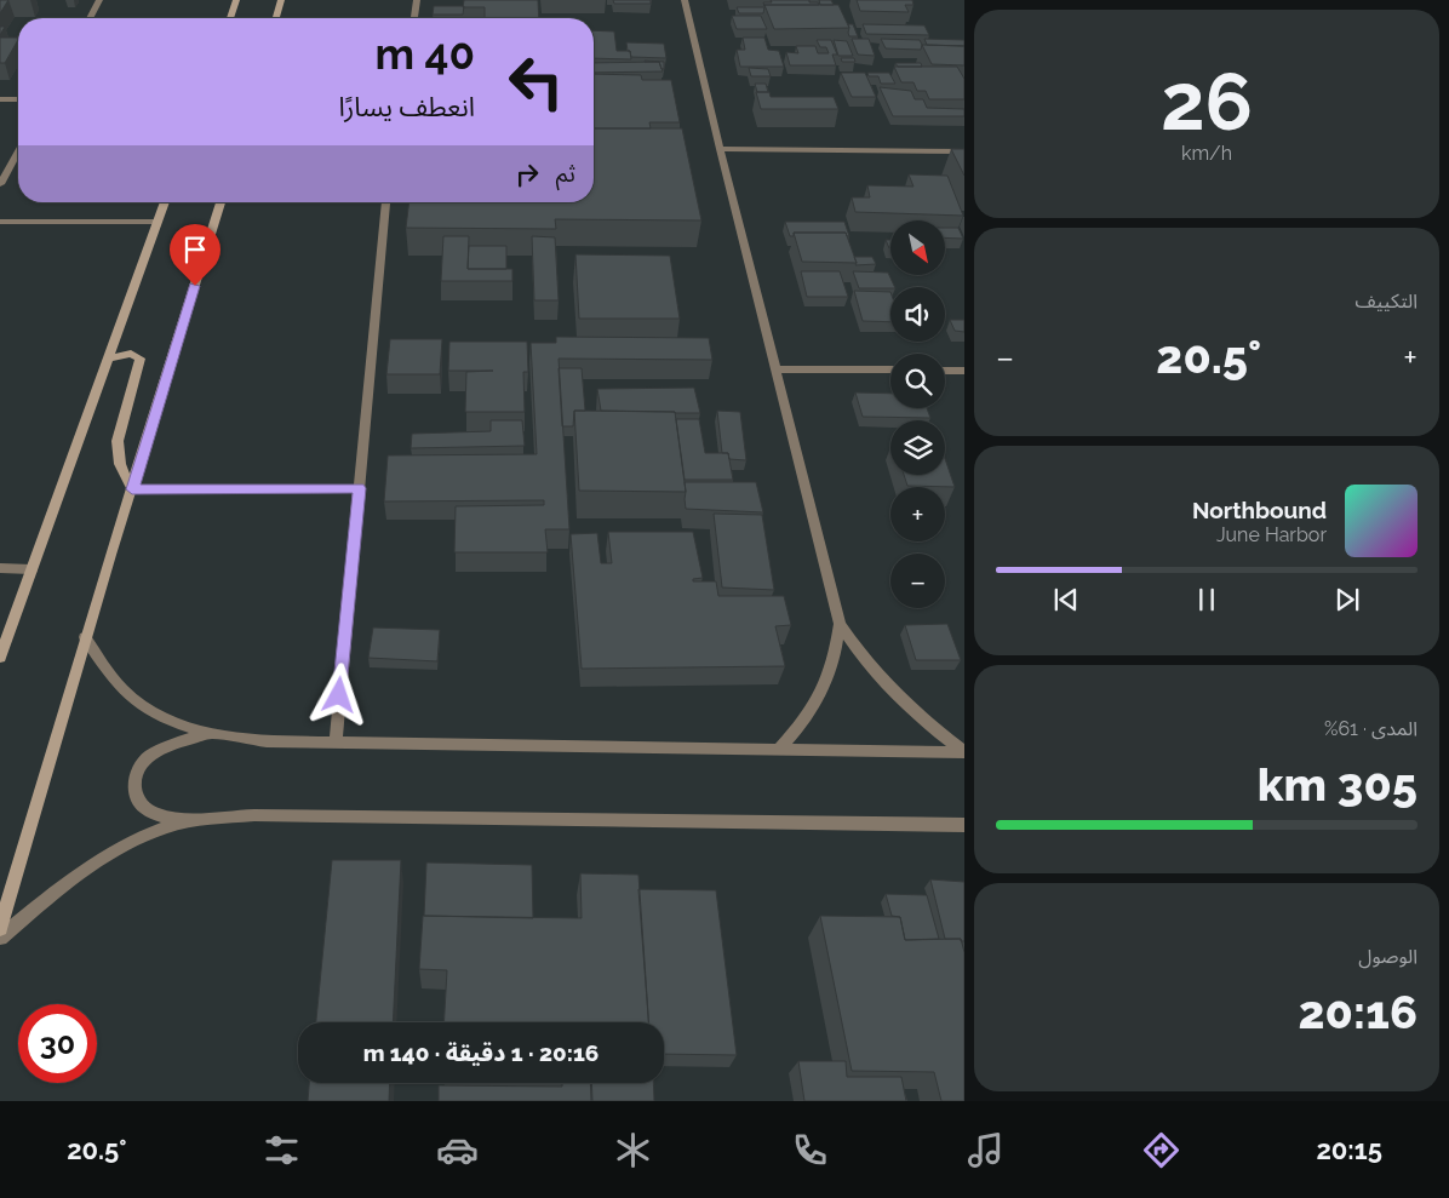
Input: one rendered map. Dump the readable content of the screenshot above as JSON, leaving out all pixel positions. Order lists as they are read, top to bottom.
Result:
{
  "north": "bottom right",
  "page": {
    "tile": [
      ["26", "km/h"],
      "التكييف",
      ["المدى · 61%", "305 km"],
      ["الوصول", "20:16"]
    ],
    "turn": ["40 m", "انعطف يسارًا"],
    "then": "ثم",
    "map_buttons": ["+", "−"],
    "heat": ["−", "20.5°", "+"],
    "song": ["Northbound", "June Harbor"],
    "limit": "30",
    "trip": "20:16 · 1 دقيقة · 140 m",
    "tabs": ["20:15", "20.5°"]
  }
}
